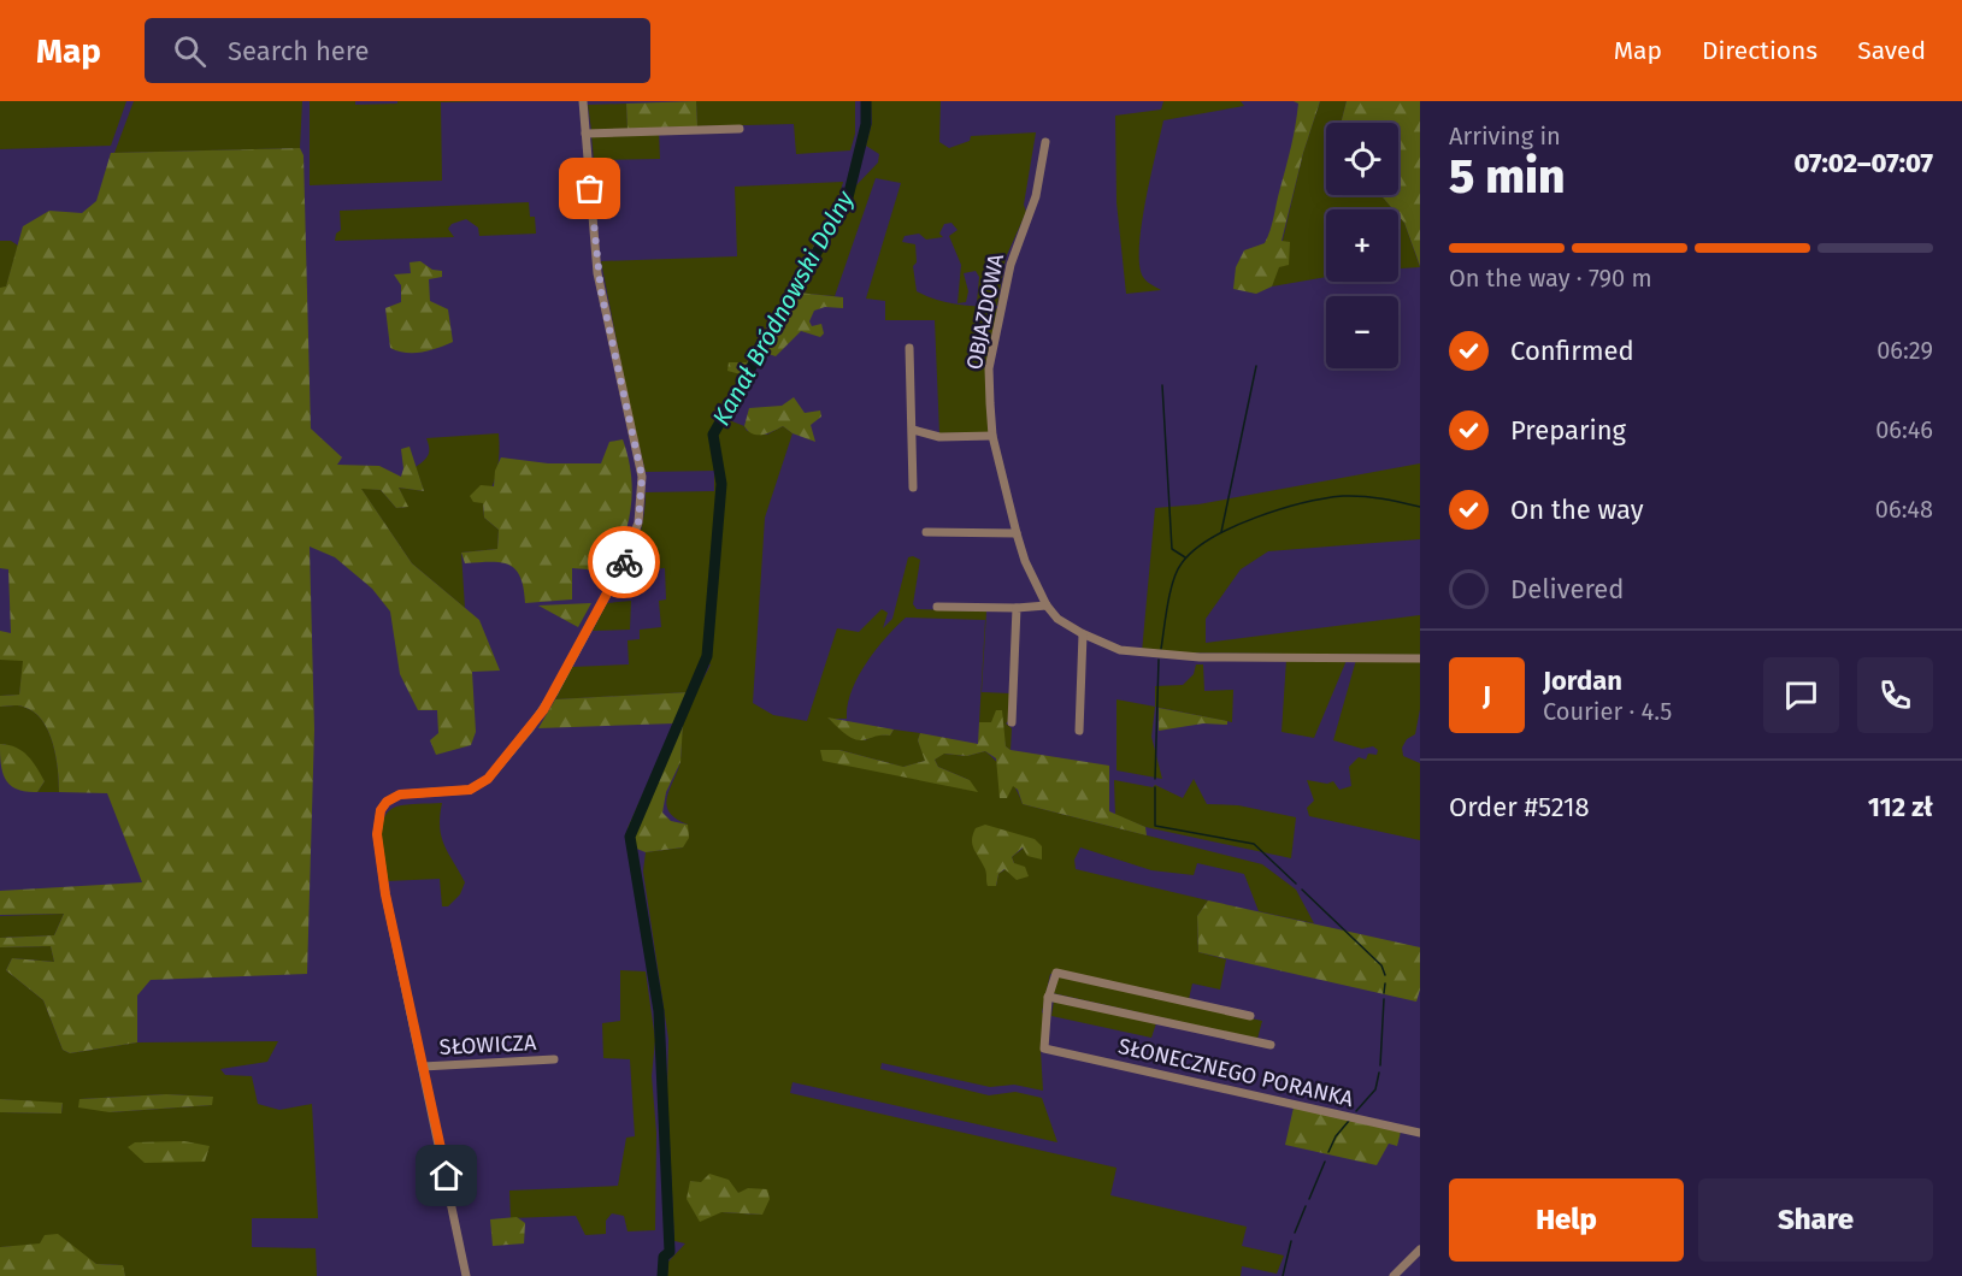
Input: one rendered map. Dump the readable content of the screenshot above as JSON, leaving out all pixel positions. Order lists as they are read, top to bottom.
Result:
{
  "streets": {
    "street": ["OBJAZDOWA", "SŁOWICZA", "SŁONECZNEGO PORANKA"]
  },
  "water": ["Kanał Bródnowski Dolny"],
  "page": {
    "header": "Map",
    "search": "Search here",
    "nav": ["Map", "Directions", "Saved"],
    "heading": ["5 min", "Arriving in", "07:02–07:07"],
    "panel": [
      "Jordan",
      "Courier · 4.5",
      "Order #5218",
      "112 zł"
    ],
    "map_buttons": ["+", "−"],
    "bar": "On the way · 790 m",
    "list": [
      ["Confirmed", "06:29"],
      ["Preparing", "06:46"],
      ["On the way", "06:48"],
      "Delivered"
    ],
    "round": "J",
    "buttons": ["Help", "Share"]
  }
}
